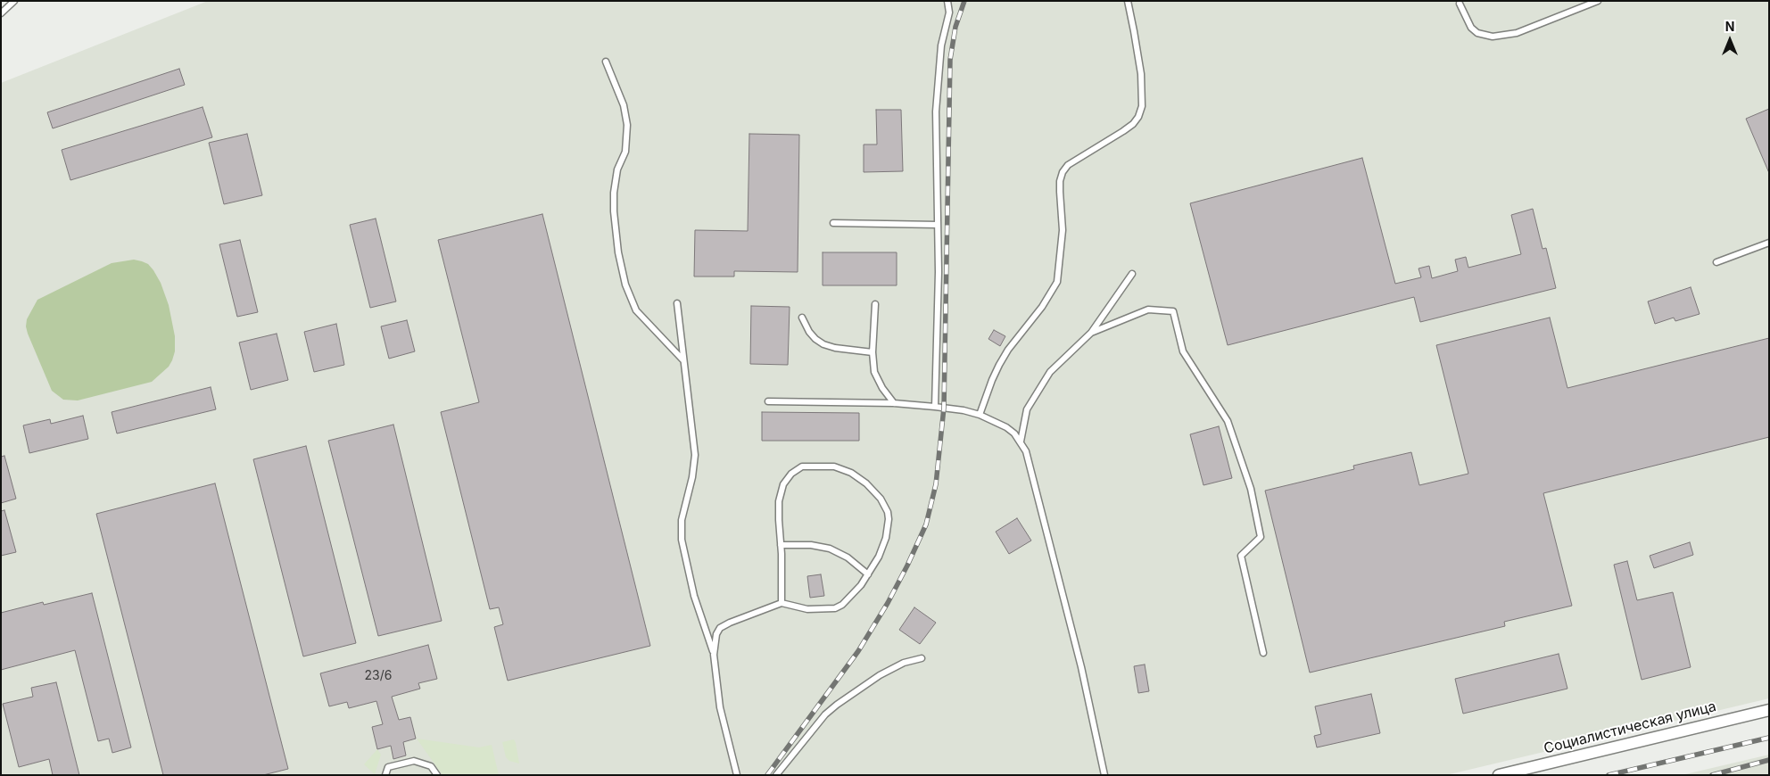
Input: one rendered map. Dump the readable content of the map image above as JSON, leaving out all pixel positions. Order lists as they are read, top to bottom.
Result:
{
  "streets": {
    "street": ["Социалистическая улица"]
  },
  "house_numbers": ["23/6"],
  "north": "top"
}
